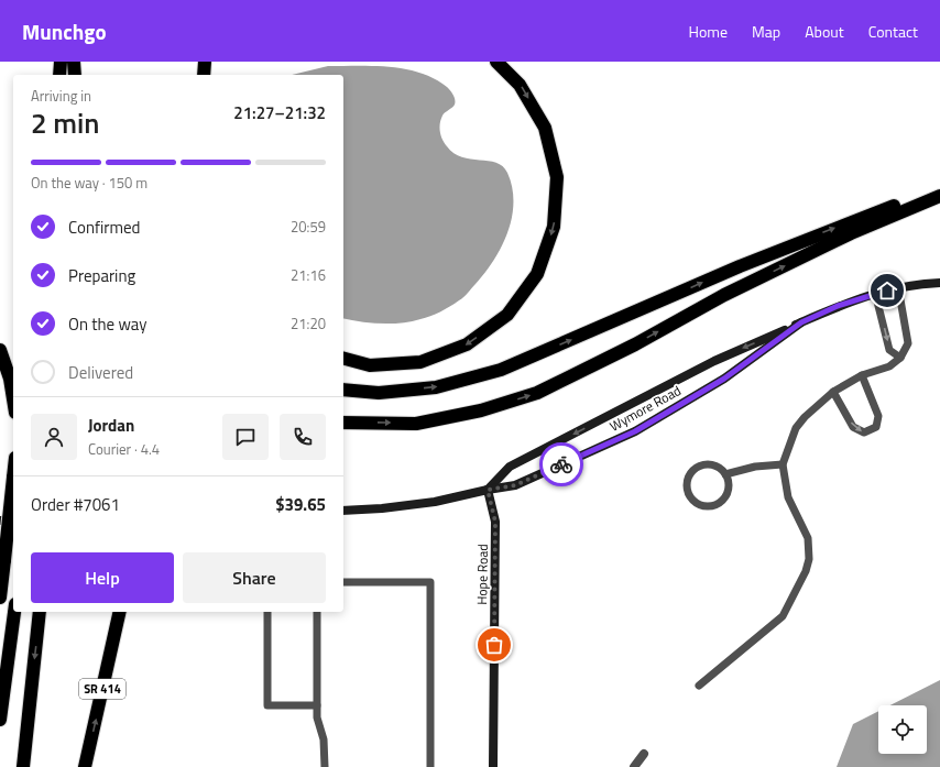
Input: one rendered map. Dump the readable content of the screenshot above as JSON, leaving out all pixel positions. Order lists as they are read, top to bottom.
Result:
{
  "streets": {
    "highway": ["SR 414"],
    "main road": ["Wymore Road", "Hope Road"]
  },
  "crossings": [
    ["Wymore Road", "Hope Road"]
  ],
  "page": {
    "header": "Munchgo",
    "nav": [
      "Home",
      "Map",
      "About",
      "Contact"
    ],
    "heading": ["2 min", "Arriving in", "21:27–21:32"],
    "panel": [
      "Jordan",
      "Courier · 4.4",
      "Order #7061",
      "$39.65"
    ],
    "bar": "On the way · 150 m",
    "list": [
      ["Confirmed", "20:59"],
      ["Preparing", "21:16"],
      ["On the way", "21:20"],
      "Delivered"
    ],
    "buttons": ["Help", "Share"]
  }
}
